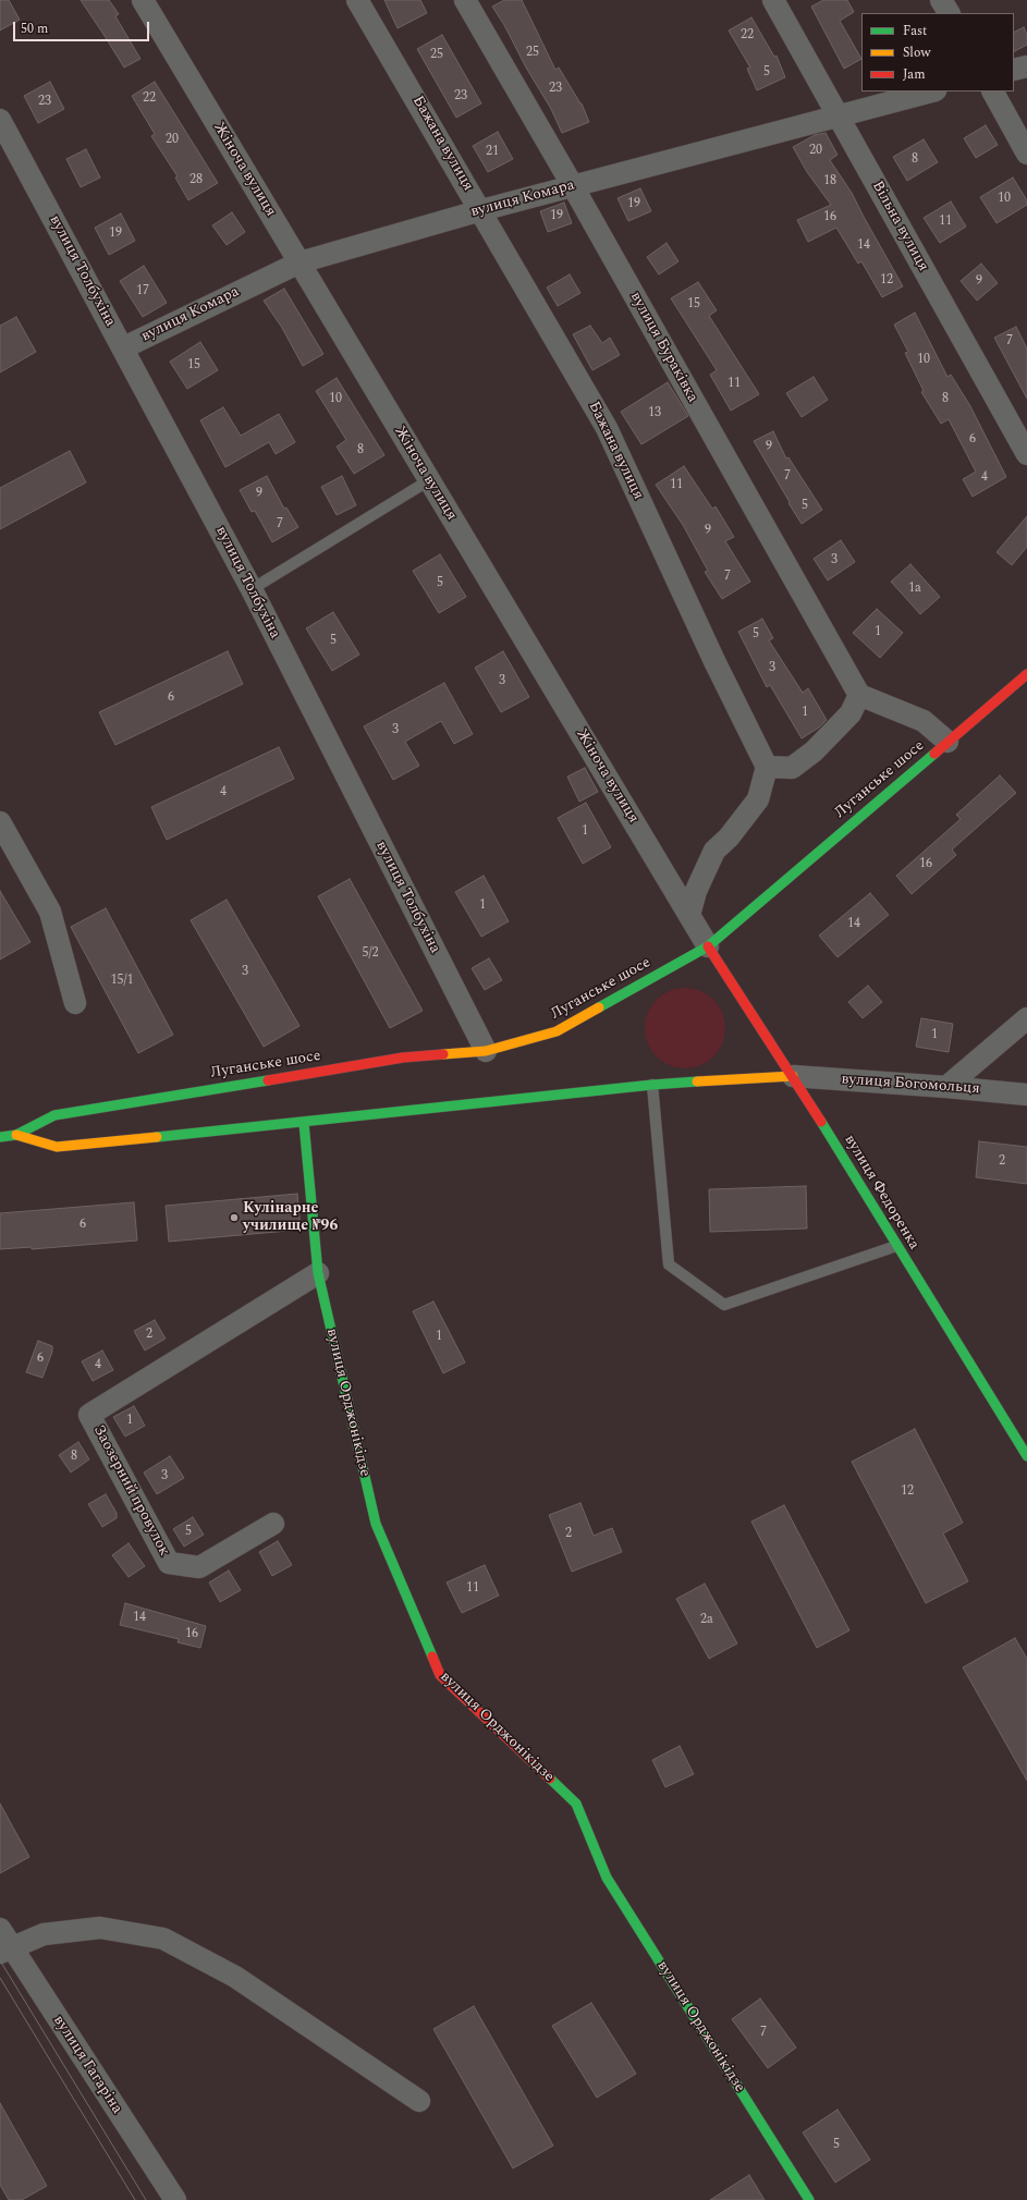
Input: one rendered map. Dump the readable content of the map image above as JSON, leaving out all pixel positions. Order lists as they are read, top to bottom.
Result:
{
  "streets": {
    "main road": ["Луганське шосе", "вулиця Федоренка", "вулиця Орджонікідзе"],
    "street": [
      "Бажана вулиця",
      "Жіноча вулиця",
      "вулиця Комара",
      "Вільна вулиця",
      "вулиця Толбухіна",
      "вулиця Бураківка",
      "вулиця Богомольця",
      "Заозерний провулок",
      "вулиця Гагаріна"
    ]
  },
  "crossings": [
    ["Бажана вулиця", "вулиця Комара"],
    ["Жіноча вулиця", "вулиця Комара"],
    ["Жіноча вулиця", "Луганське шосе"],
    ["Жіноча вулиця", "вулиця Федоренка"],
    ["вулиця Комара", "Вільна вулиця"],
    ["вулиця Комара", "вулиця Толбухіна"],
    ["вулиця Комара", "вулиця Бураківка"],
    ["вулиця Толбухіна", "Луганське шосе"],
    ["Луганське шосе", "вулиця Богомольця"],
    ["Луганське шосе", "вулиця Федоренка"],
    ["Луганське шосе", "вулиця Орджонікідзе"],
    ["вулиця Богомольця", "вулиця Федоренка"],
    ["вулиця Орджонікідзе", "Заозерний провулок"]
  ],
  "places": ["Кулінарне училище №96"],
  "house_numbers": [
    "22",
    "25",
    "25",
    "5",
    "23",
    "23",
    "22",
    "23",
    "20",
    "20",
    "21",
    "8",
    "28",
    "18",
    "10",
    "19",
    "19",
    "16",
    "11",
    "19",
    "14",
    "12",
    "9",
    "17",
    "15",
    "7",
    "10",
    "15",
    "11",
    "10",
    "8",
    "13",
    "6",
    "9",
    "8",
    "7",
    "4",
    "11",
    "9",
    "5",
    "7",
    "9",
    "3",
    "7",
    "5",
    "1а",
    "1",
    "5",
    "5",
    "3",
    "3",
    "6",
    "1",
    "3",
    "4",
    "1",
    "16",
    "1",
    "14",
    "5/2",
    "3",
    "15/1",
    "1",
    "2",
    "6",
    "2",
    "1",
    "6",
    "4",
    "1",
    "8",
    "3",
    "12",
    "5",
    "2",
    "11",
    "14",
    "2а",
    "16",
    "7",
    "5"
  ],
  "legend": ["Fast", "Slow", "Jam"],
  "scale_bar": "50 m"
}
